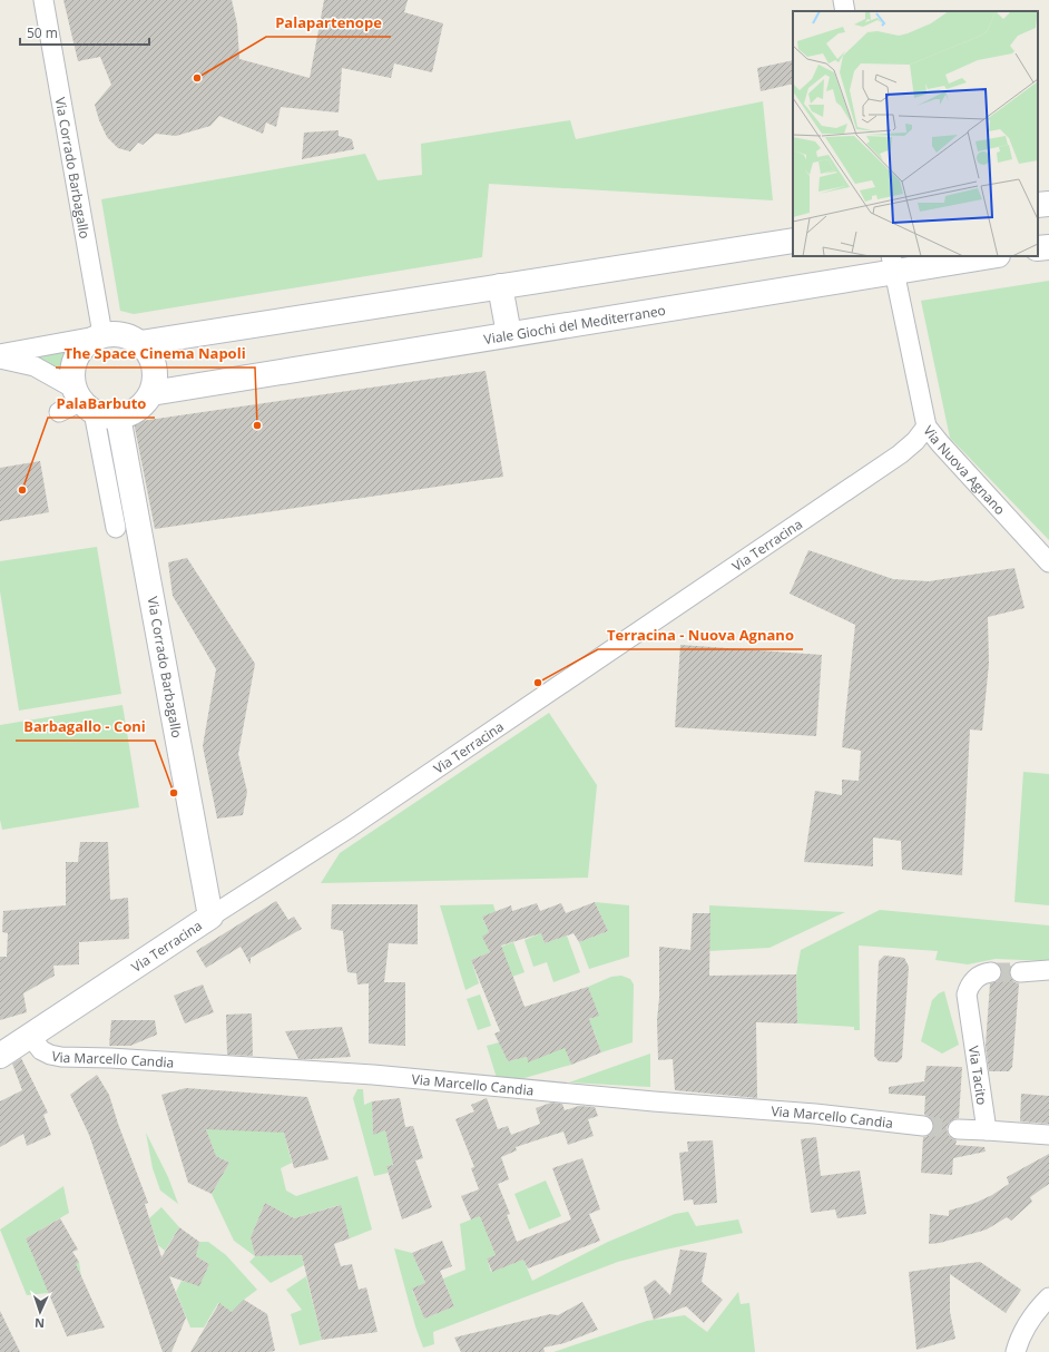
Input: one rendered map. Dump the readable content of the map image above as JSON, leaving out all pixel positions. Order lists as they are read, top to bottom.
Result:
{
  "streets": {
    "main road": ["Via Corrado Barbagallo", "Viale Giochi del Mediterraneo", "Via Terracina"],
    "street": ["Via Nuova Agnano", "Via Marcello Candia", "Via Tacito"]
  },
  "crossings": [
    ["Via Corrado Barbagallo", "Viale Giochi del Mediterraneo"],
    ["Via Corrado Barbagallo", "Via Terracina"],
    ["Viale Giochi del Mediterraneo", "Via Nuova Agnano"],
    ["Via Nuova Agnano", "Via Terracina"],
    ["Via Terracina", "Via Marcello Candia"]
  ],
  "places": [
    "Palapartenope",
    "The Space Cinema Napoli",
    "PalaBarbuto",
    "Terracina - Nuova Agnano",
    "Barbagallo - Coni"
  ],
  "scale_bar": "50 m",
  "north": "bottom"
}
